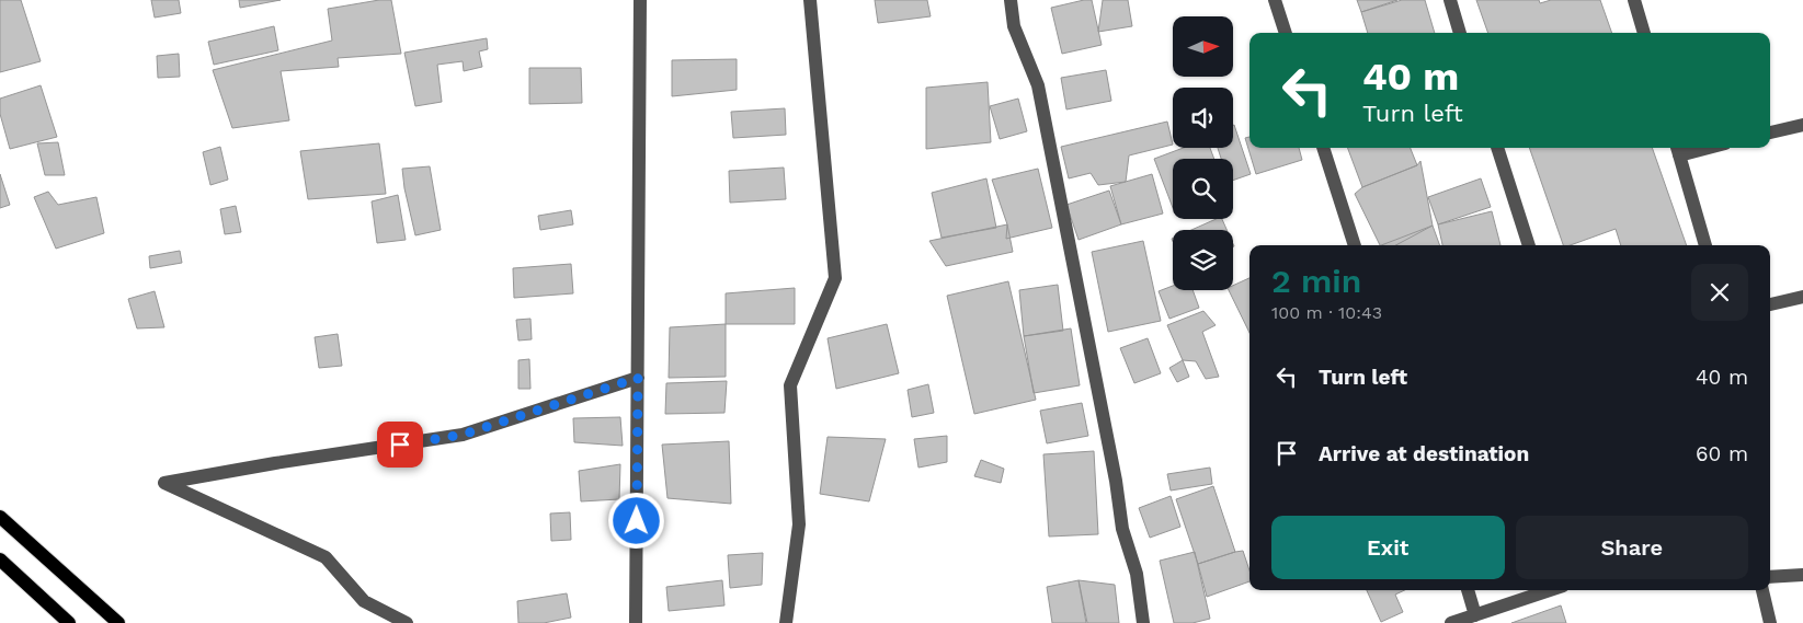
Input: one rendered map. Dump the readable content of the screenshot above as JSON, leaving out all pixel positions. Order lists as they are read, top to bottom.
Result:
{
  "north": "right",
  "page": {
    "turn": ["40 m", "Turn left"],
    "heading": ["2 min", "100 m · 10:43"],
    "list": [
      {
        "name": "Turn left",
        "value": "40 m"
      },
      {
        "name": "Arrive at destination",
        "value": "60 m"
      }
    ],
    "buttons": ["Exit", "Share"]
  }
}
